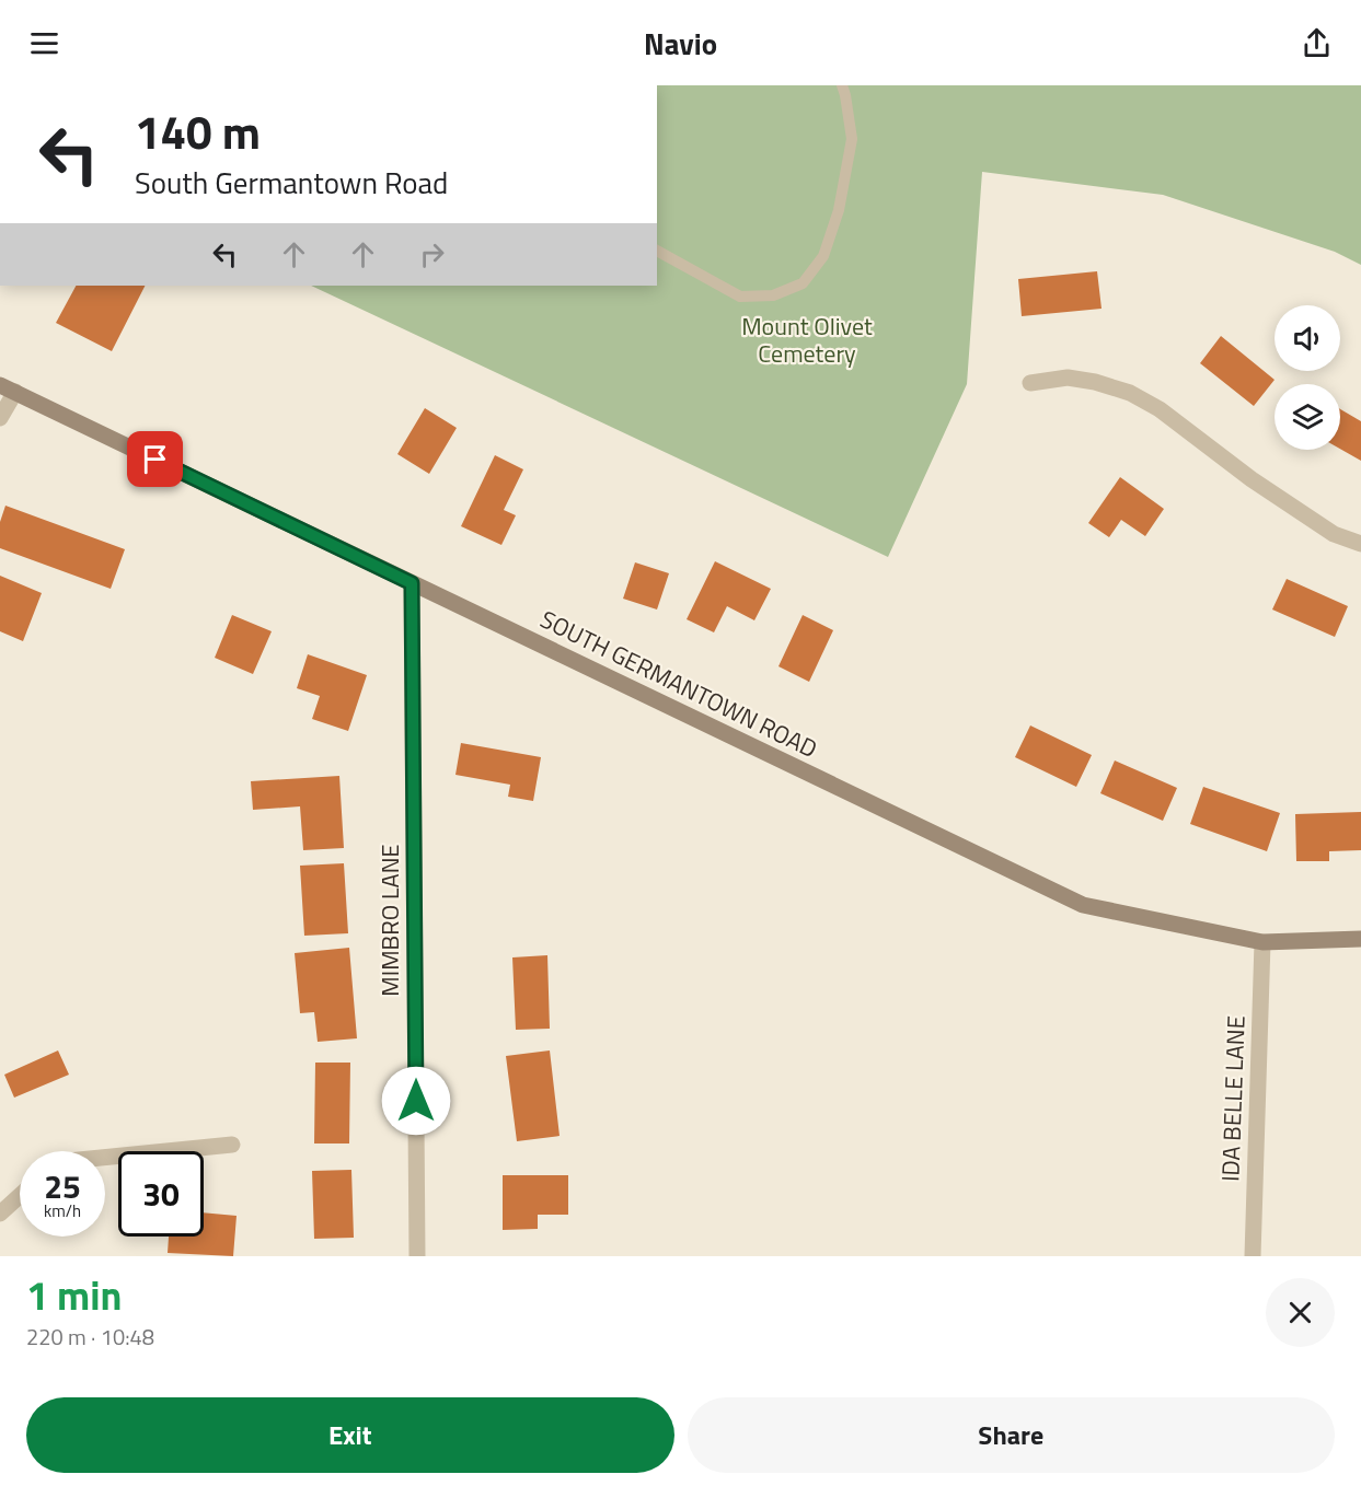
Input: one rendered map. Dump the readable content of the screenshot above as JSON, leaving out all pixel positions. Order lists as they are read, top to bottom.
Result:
{
  "streets": {
    "main road": ["SOUTH GERMANTOWN ROAD"],
    "street": ["MIMBRO LANE", "IDA BELLE LANE"]
  },
  "crossings": [
    ["SOUTH GERMANTOWN ROAD", "MIMBRO LANE"],
    ["SOUTH GERMANTOWN ROAD", "IDA BELLE LANE"]
  ],
  "parks": ["Mount Olivet Cemetery"],
  "page": {
    "header": "Navio",
    "turn": ["140 m", "South Germantown Road"],
    "speed": "25 km/h",
    "limit": "30",
    "heading": ["1 min", "220 m · 10:48"],
    "buttons": ["Exit", "Share"]
  }
}
